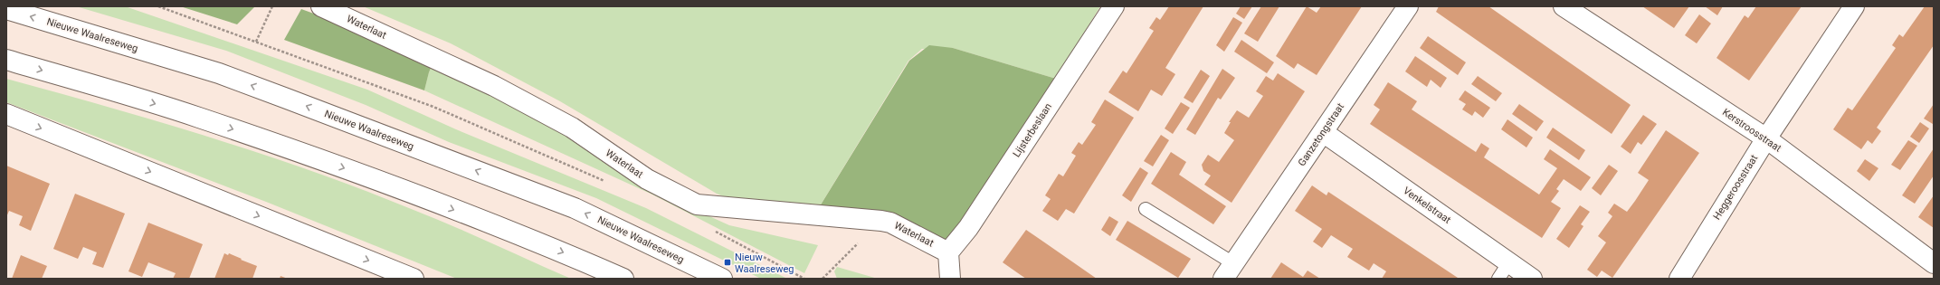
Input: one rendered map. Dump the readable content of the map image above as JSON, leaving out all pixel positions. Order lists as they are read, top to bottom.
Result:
{
  "streets": {
    "street": [
      "Waterlaat",
      "Nieuwe Waalreseweg",
      "Lijsterbeslaan",
      "Kerstroosstraat",
      "Ganzetongstraat",
      "Heggeroosstraat",
      "Venkelstraat"
    ]
  },
  "crossings": [
    ["Waterlaat", "Lijsterbeslaan"],
    ["Kerstroosstraat", "Heggeroosstraat"],
    ["Ganzetongstraat", "Venkelstraat"]
  ],
  "places": {
    "transit": ["Nieuw Waalreseweg"]
  }
}
